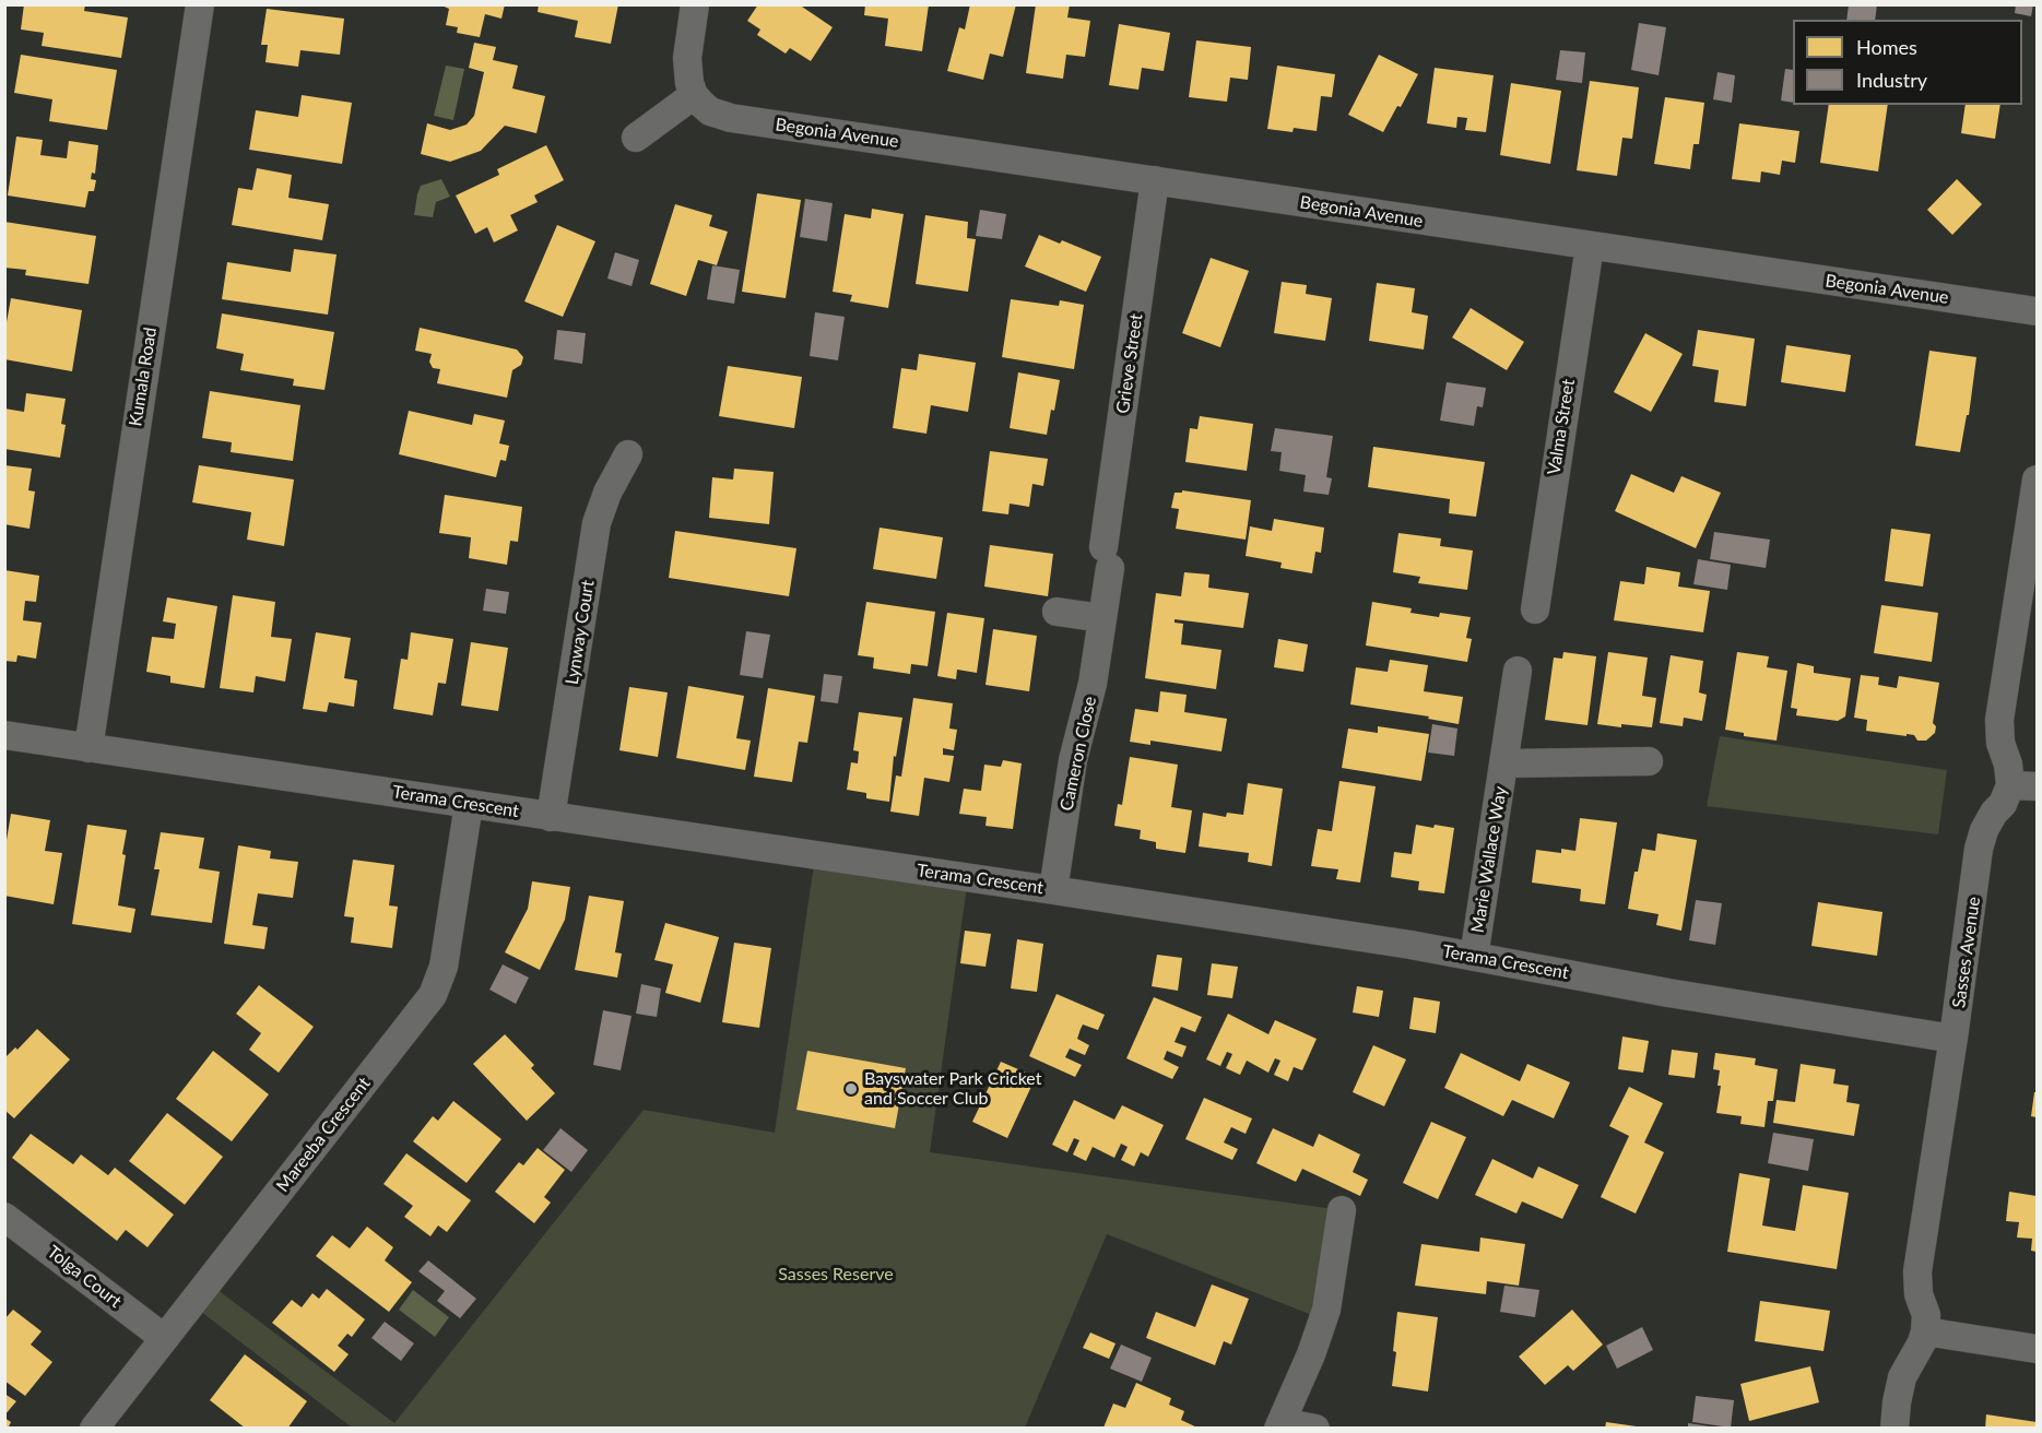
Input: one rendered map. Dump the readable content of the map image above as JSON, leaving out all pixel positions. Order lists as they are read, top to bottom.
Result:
{
  "streets": {
    "street": [
      "Begonia Avenue",
      "Grieve Street",
      "Kumala Road",
      "Valma Street",
      "Lynway Court",
      "Cameron Close",
      "Terama Crescent",
      "Marie Wallace Way",
      "Sasses Avenue",
      "Mareeba Crescent",
      "Tolga Court"
    ]
  },
  "crossings": [
    ["Begonia Avenue", "Grieve Street"],
    ["Begonia Avenue", "Valma Street"],
    ["Grieve Street", "Cameron Close"],
    ["Kumala Road", "Terama Crescent"],
    ["Lynway Court", "Terama Crescent"],
    ["Cameron Close", "Terama Crescent"],
    ["Terama Crescent", "Marie Wallace Way"],
    ["Terama Crescent", "Sasses Avenue"],
    ["Terama Crescent", "Mareeba Crescent"],
    ["Mareeba Crescent", "Tolga Court"]
  ],
  "parks": ["Sasses Reserve"],
  "places": ["Bayswater Park Cricket and Soccer Club"],
  "legend": ["Homes", "Industry"]
}
